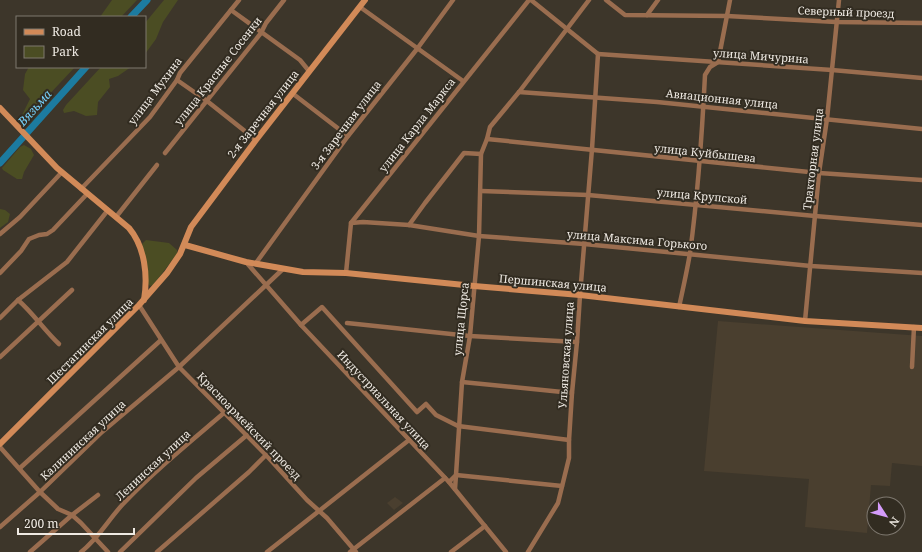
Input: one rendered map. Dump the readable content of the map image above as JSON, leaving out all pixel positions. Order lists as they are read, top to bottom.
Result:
{
  "streets": {
    "street": [
      "Северный проезд",
      "улица Мичурина",
      "улица Красные Сосенки",
      "улица Мухина",
      "Авиационная улица",
      "2-я Заречная улица",
      "3-я Заречная улица",
      "улица Карла Маркса",
      "улица Куйбышева",
      "Тракторная улица",
      "улица Крупской",
      "улица Максима Горького",
      "Першинская улица",
      "улица Щорса",
      "Шестагинская улица",
      "Ульяновская улица",
      "Индустриальная улица",
      "Красноармейский проезд",
      "Калининская улица",
      "Ленинская улица"
    ]
  },
  "crossings": [
    ["Северный проезд", "Тракторная улица"],
    ["улица Мичурина", "Тракторная улица"],
    ["улица Мичурина", "Ульяновская улица"],
    ["Авиационная улица", "Тракторная улица"],
    ["Авиационная улица", "Ульяновская улица"],
    ["2-я Заречная улица", "Першинская улица"],
    ["2-я Заречная улица", "Шестагинская улица"],
    ["3-я Заречная улица", "Першинская улица"],
    ["улица Карла Маркса", "улица Максима Горького"],
    ["улица Куйбышева", "Тракторная улица"],
    ["улица Куйбышева", "Ульяновская улица"],
    ["Тракторная улица", "улица Крупской"],
    ["Тракторная улица", "улица Максима Горького"],
    ["Тракторная улица", "Першинская улица"],
    ["улица Крупской", "улица Щорса"],
    ["улица Крупской", "Ульяновская улица"],
    ["улица Максима Горького", "улица Щорса"],
    ["улица Максима Горького", "Ульяновская улица"],
    ["Першинская улица", "улица Щорса"],
    ["Першинская улица", "Шестагинская улица"],
    ["Першинская улица", "Ульяновская улица"],
    ["Першинская улица", "Индустриальная улица"],
    ["Першинская улица", "Калининская улица"],
    ["улица Щорса", "Индустриальная улица"],
    ["Шестагинская улица", "Красноармейский проезд"],
    ["Индустриальная улица", "Калининская улица"],
    ["Красноармейский проезд", "Калининская улица"],
    ["Красноармейский проезд", "Ленинская улица"]
  ],
  "water": ["Вязьма"],
  "legend": ["Road", "Park"],
  "scale_bar": "200 m",
  "north": "bottom right"
}
